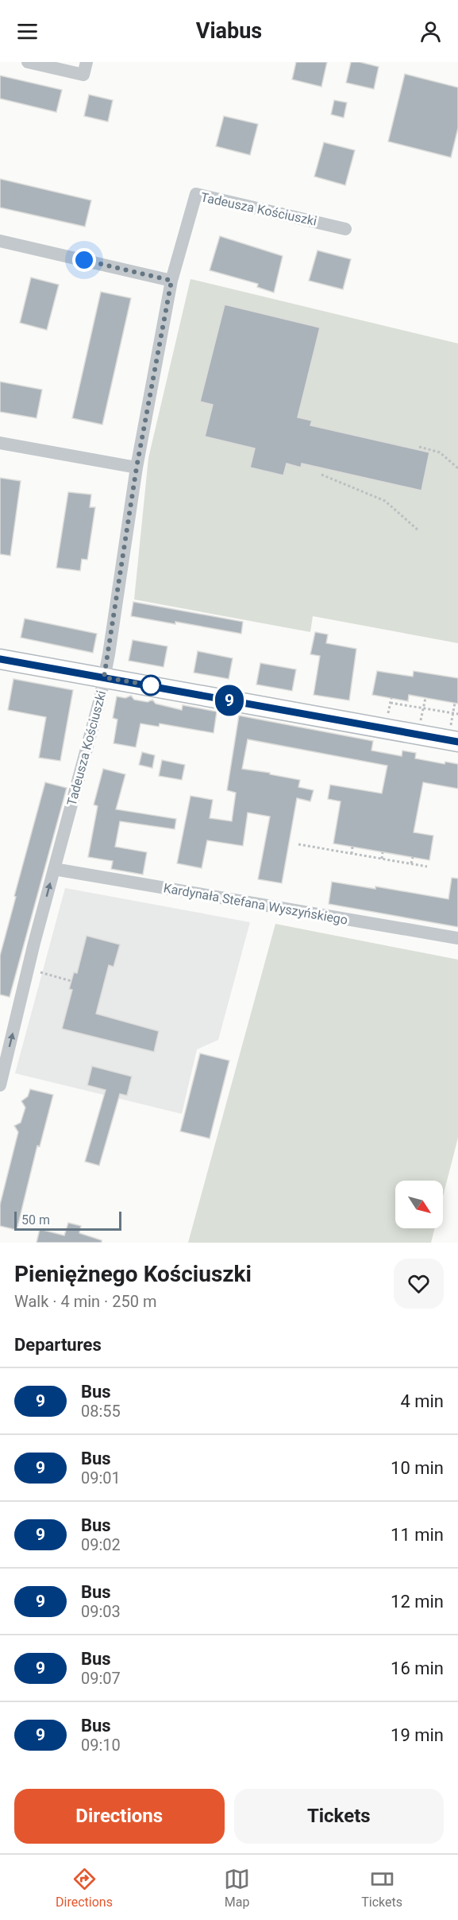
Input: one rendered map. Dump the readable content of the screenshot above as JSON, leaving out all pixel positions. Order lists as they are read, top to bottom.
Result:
{
  "streets": {
    "street": ["Tadeusza Kościuszki", "Kardynała Stefana Wyszyńskiego"]
  },
  "crossings": [
    ["Tadeusza Kościuszki", "Kardynała Stefana Wyszyńskiego"]
  ],
  "lines": ["bus line 9"],
  "scale_bar": "50 m",
  "north": "bottom right",
  "page": {
    "header": "Viabus",
    "on_map": "9",
    "scale": "50 m",
    "heading": [
      ["Pieniężnego Kościuszki", "Walk · 4 min · 250 m"],
      "Departures"
    ],
    "list": [
      {
        "mark": "9",
        "name": "Bus",
        "note": "08:55",
        "value": "4 min"
      },
      {
        "mark": "9",
        "name": "Bus",
        "note": "09:01",
        "value": "10 min"
      },
      {
        "mark": "9",
        "name": "Bus",
        "note": "09:02",
        "value": "11 min"
      },
      {
        "mark": "9",
        "name": "Bus",
        "note": "09:03",
        "value": "12 min"
      },
      {
        "mark": "9",
        "name": "Bus",
        "note": "09:07",
        "value": "16 min"
      },
      {
        "mark": "9",
        "name": "Bus",
        "note": "09:10",
        "value": "19 min"
      }
    ],
    "buttons": ["Directions", "Tickets"],
    "tabs": ["Directions", "Map", "Tickets"]
  }
}
